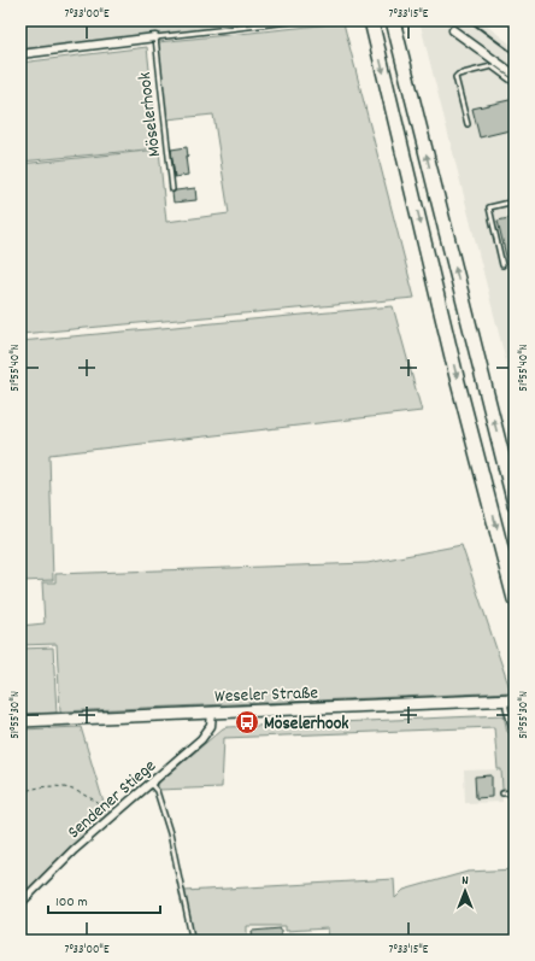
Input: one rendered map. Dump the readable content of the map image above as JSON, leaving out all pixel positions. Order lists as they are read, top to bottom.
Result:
{
  "streets": {
    "main road": ["Weseler Straße"],
    "street": ["Sendener Stiege"],
    "lane": ["Möselerhook"]
  },
  "crossings": [
    ["Weseler Straße", "Sendener Stiege"]
  ],
  "places": {
    "bus stop": ["Möselerhook"]
  },
  "scale_bar": "100 m",
  "north": "top",
  "coordinates": [
    "7°33'00\"E",
    "7°33'15\"E",
    "51°55'40\"N",
    "51°55'30\"N"
  ]
}
